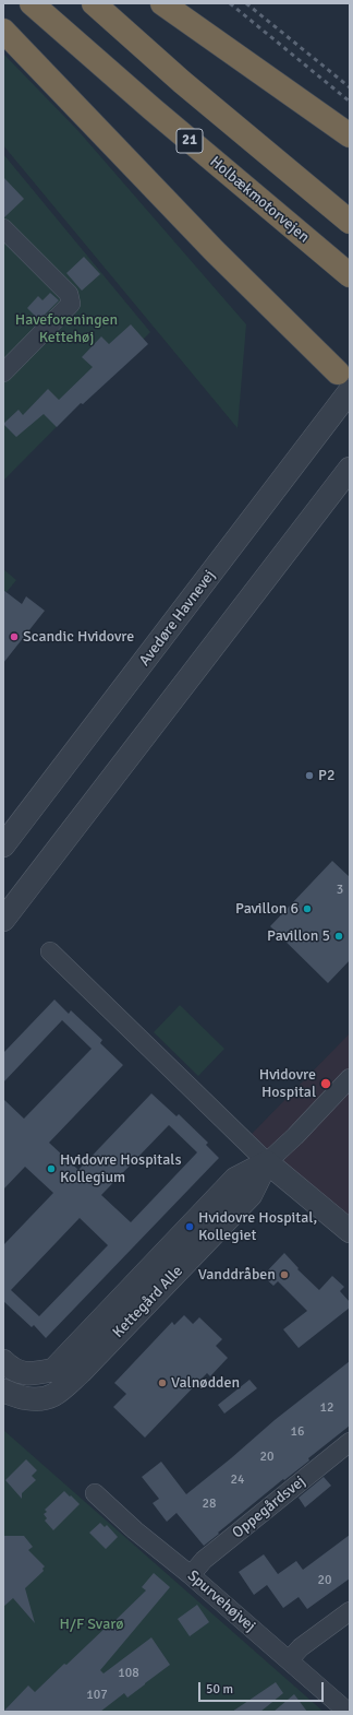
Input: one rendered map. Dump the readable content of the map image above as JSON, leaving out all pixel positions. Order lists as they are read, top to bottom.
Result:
{
  "streets": {
    "highway": ["21", "Holbækmotorvejen"],
    "street": [
      "Avedøre Havnevej",
      "Kettegård Alle",
      "Oppegårdsvej",
      "Spurvehøjvej"
    ]
  },
  "crossings": [
    ["Oppegårdsvej", "Spurvehøjvej"]
  ],
  "parks": ["Haveforeningen Kettehøj", "H/F Svarø"],
  "places": [
    "Scandic Hvidovre",
    "P2",
    "Pavillon 6",
    "Pavillon 5",
    "Hvidovre Hospital",
    "Hvidovre Hospitals Kollegium",
    "Hvidovre Hospital, Kollegiet",
    "Vanddråben",
    "Valnødden"
  ],
  "house_numbers": [
    "3",
    "12",
    "16",
    "20",
    "24",
    "28",
    "20",
    "108",
    "107"
  ],
  "scale_bar": "50 m"
}
